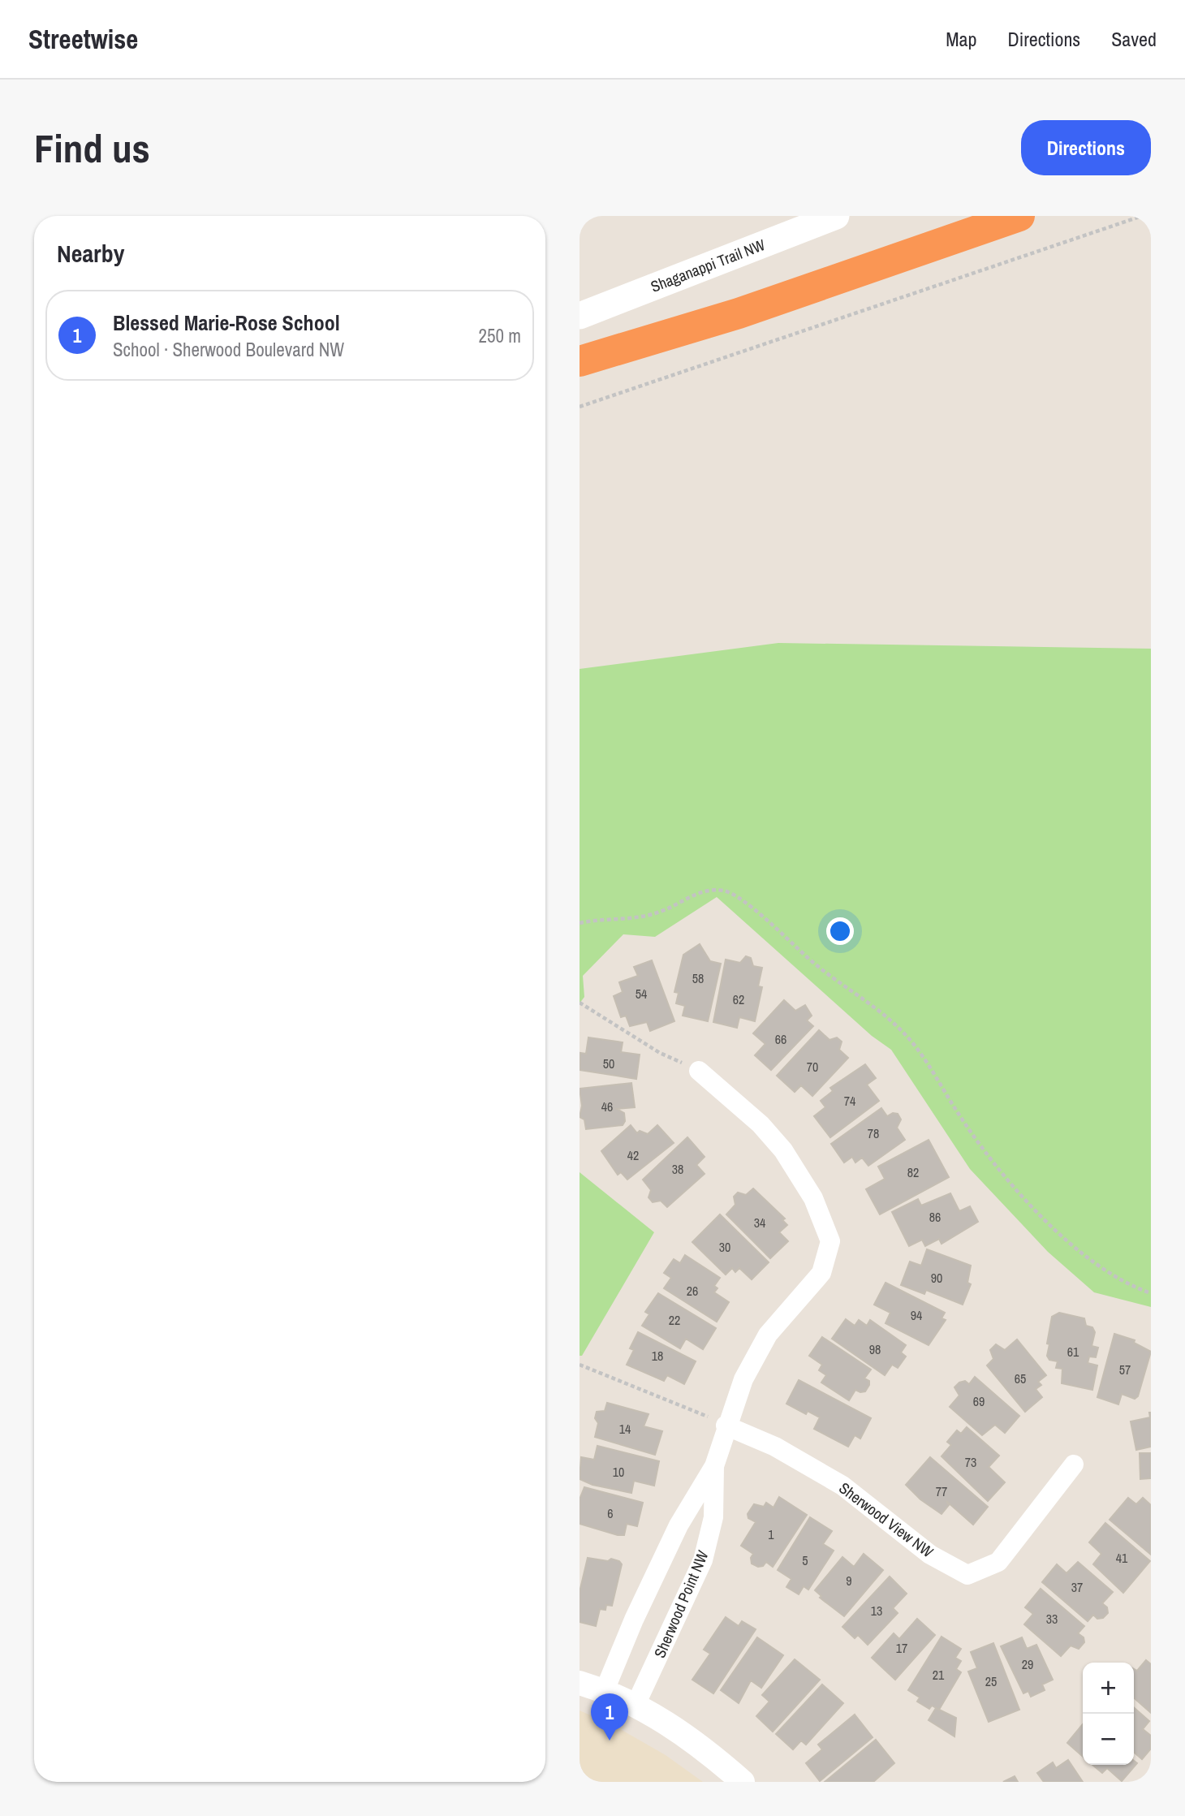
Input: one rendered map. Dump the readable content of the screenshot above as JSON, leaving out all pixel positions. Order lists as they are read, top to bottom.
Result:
{
  "streets": {
    "main road": ["Shaganappi Trail NW"],
    "street": ["Sherwood View NW", "Sherwood Point NW"]
  },
  "crossings": [
    ["Sherwood View NW", "Sherwood Point NW"]
  ],
  "house_numbers": [
    "58",
    "54",
    "62",
    "66",
    "50",
    "70",
    "74",
    "46",
    "78",
    "42",
    "38",
    "82",
    "86",
    "34",
    "30",
    "90",
    "26",
    "94",
    "22",
    "98",
    "61",
    "18",
    "57",
    "65",
    "69",
    "14",
    "73",
    "10",
    "77",
    "6",
    "1",
    "41",
    "5",
    "9",
    "37",
    "13",
    "33",
    "17",
    "29",
    "21",
    "25"
  ],
  "page": {
    "header": "Streetwise",
    "nav": ["Map", "Directions", "Saved"],
    "buttons": "Directions",
    "title": "Find us",
    "heading": "Nearby",
    "list": [
      {
        "mark": "1",
        "name": "Blessed Marie-Rose School",
        "note": "School · Sherwood Boulevard NW",
        "value": "250 m"
      }
    ],
    "map_buttons": ["+", "−"],
    "pins": "1"
  }
}
